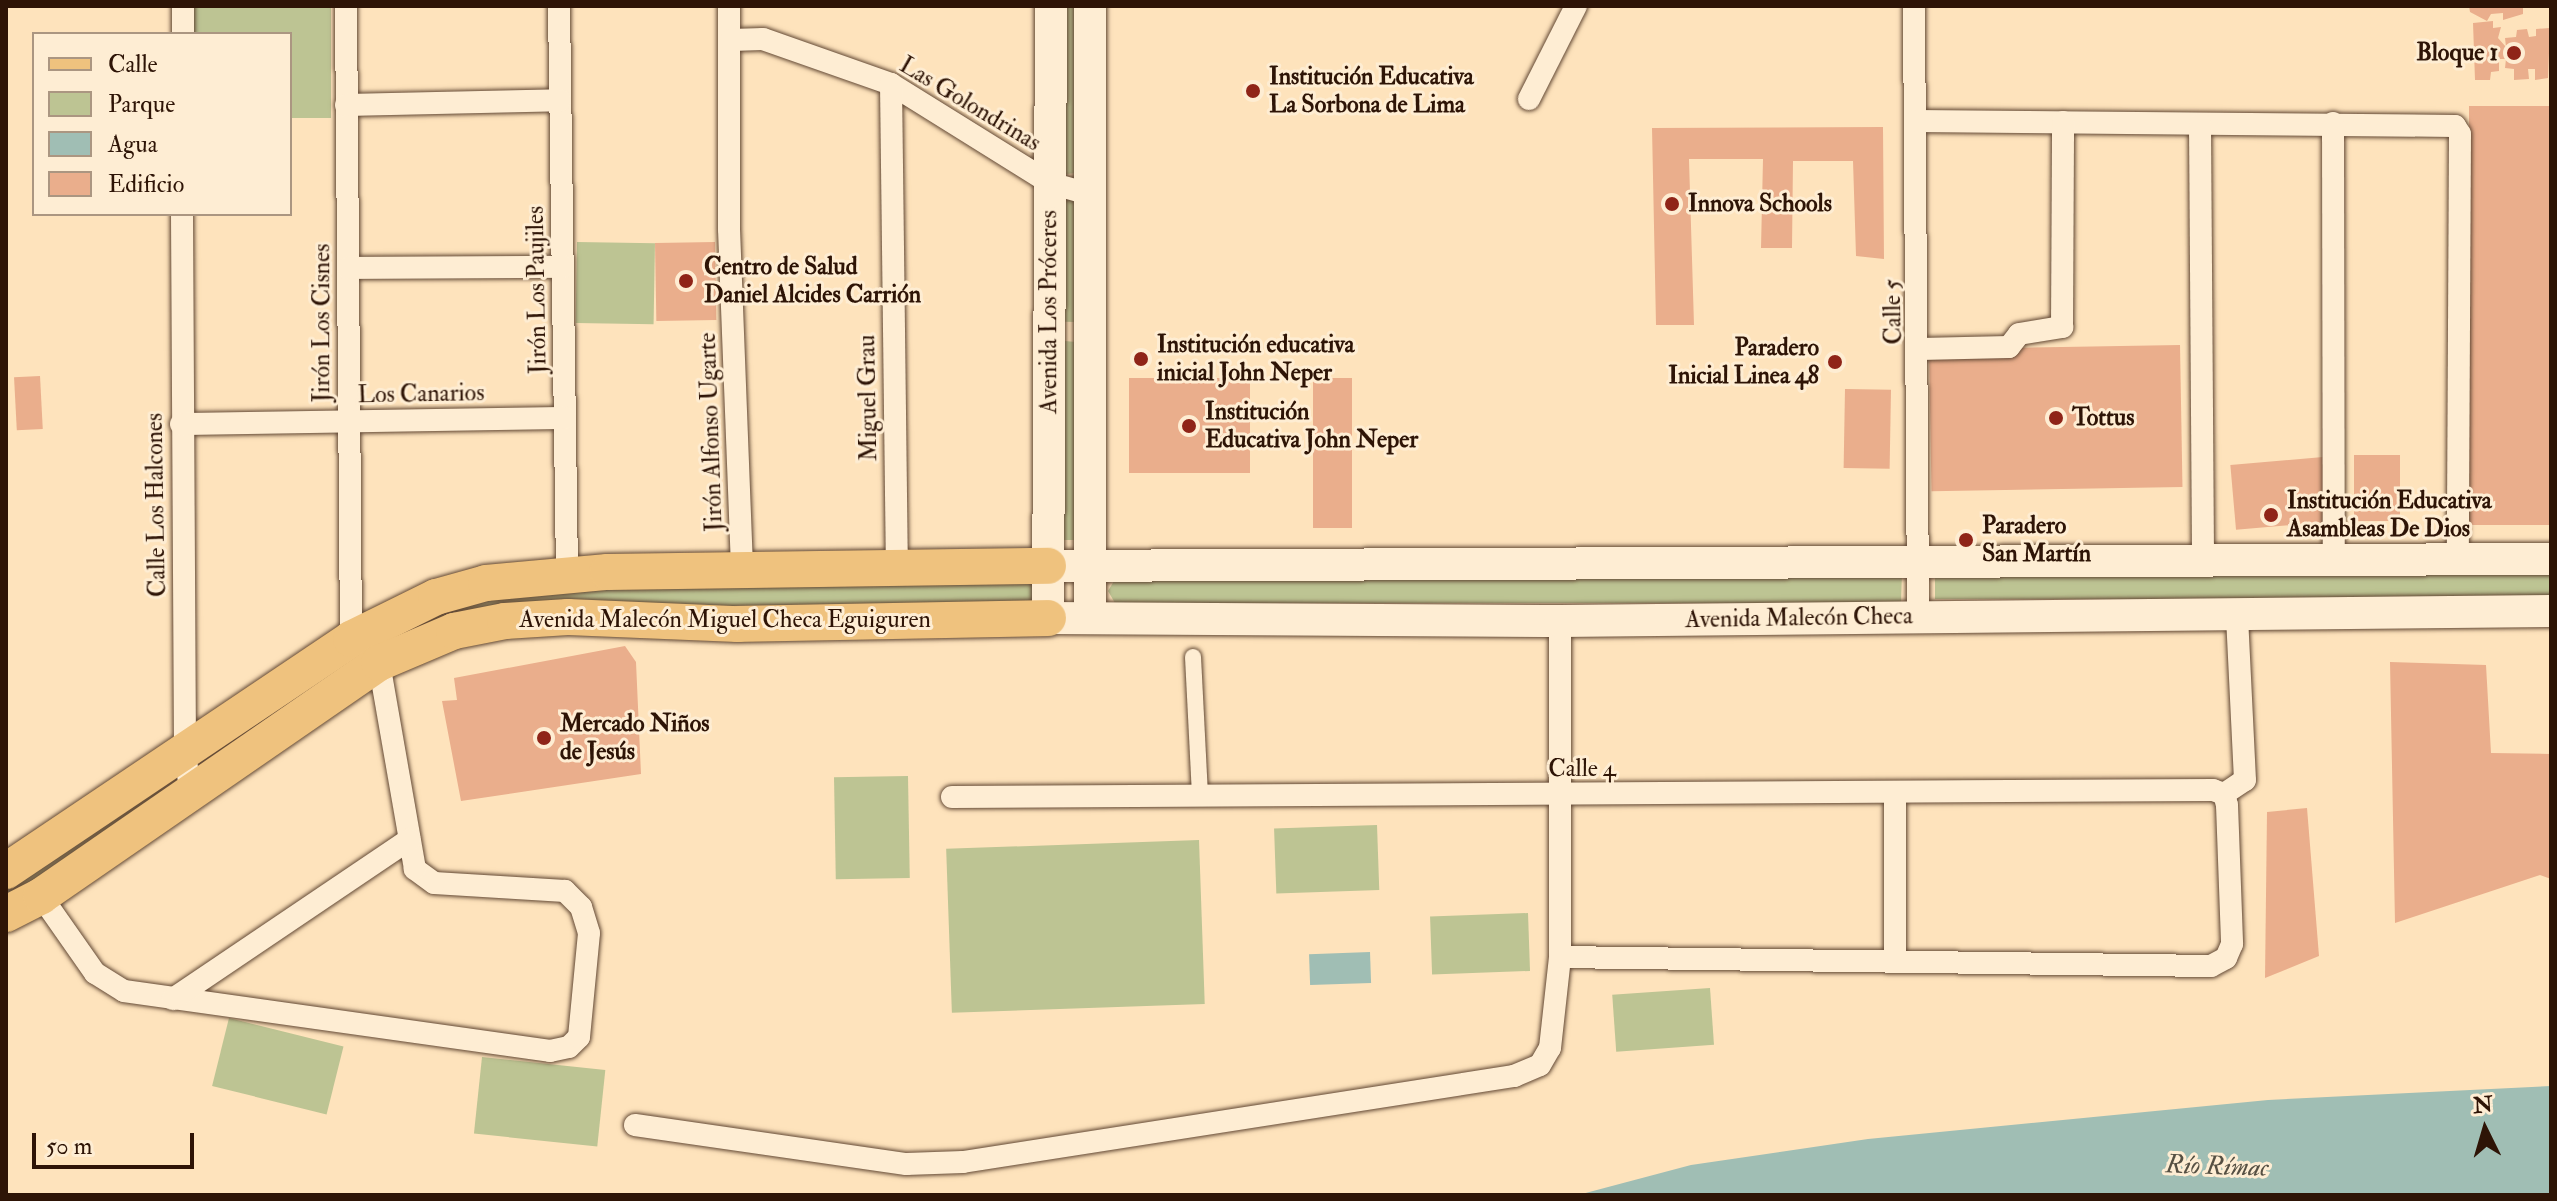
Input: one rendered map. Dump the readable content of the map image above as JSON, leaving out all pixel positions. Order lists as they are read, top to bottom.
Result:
{
  "streets": {
    "main road": ["Avenida Los Próceres", "Avenida Malecón Checa", "Avenida Malecón Miguel Checa Eguiguren"],
    "street": [
      "Las Golondrinas",
      "Jirón Los Paujiles",
      "Calle 5",
      "Jirón Los Cisnes",
      "Los Canarios",
      "Miguel Grau",
      "Jirón Alfonso Ugarte",
      "Calle Los Halcones",
      "Calle 4"
    ]
  },
  "crossings": [
    ["Las Golondrinas", "Avenida Los Próceres"],
    ["Las Golondrinas", "Miguel Grau"],
    ["Las Golondrinas", "Jirón Alfonso Ugarte"],
    ["Jirón Los Paujiles", "Los Canarios"],
    ["Jirón Los Paujiles", "Avenida Malecón Miguel Checa Eguiguren"],
    ["Avenida Los Próceres", "Avenida Malecón Checa"],
    ["Avenida Los Próceres", "Avenida Malecón Miguel Checa Eguiguren"],
    ["Calle 5", "Avenida Malecón Checa"],
    ["Jirón Los Cisnes", "Los Canarios"],
    ["Jirón Los Cisnes", "Avenida Malecón Miguel Checa Eguiguren"],
    ["Los Canarios", "Calle Los Halcones"],
    ["Miguel Grau", "Avenida Malecón Miguel Checa Eguiguren"],
    ["Jirón Alfonso Ugarte", "Avenida Malecón Miguel Checa Eguiguren"],
    ["Calle Los Halcones", "Avenida Malecón Miguel Checa Eguiguren"],
    ["Avenida Malecón Checa", "Avenida Malecón Miguel Checa Eguiguren"]
  ],
  "water": ["Río Rímac"],
  "places": [
    "Bloque 1",
    "Institución Educativa La Sorbona de Lima",
    "Innova Schools",
    "Centro de Salud Daniel Alcides Carrión",
    "Institución educativa inicial John Neper",
    "Paradero Inicial Linea 48",
    "Tottus",
    "Institución Educativa John Neper",
    "Institución Educativa Asambleas De Dios",
    "Paradero San Martín",
    "Mercado Niños de Jesús"
  ],
  "legend": [
    "Calle",
    "Parque",
    "Agua",
    "Edificio"
  ],
  "scale_bar": "50 m",
  "north": "top"
}
